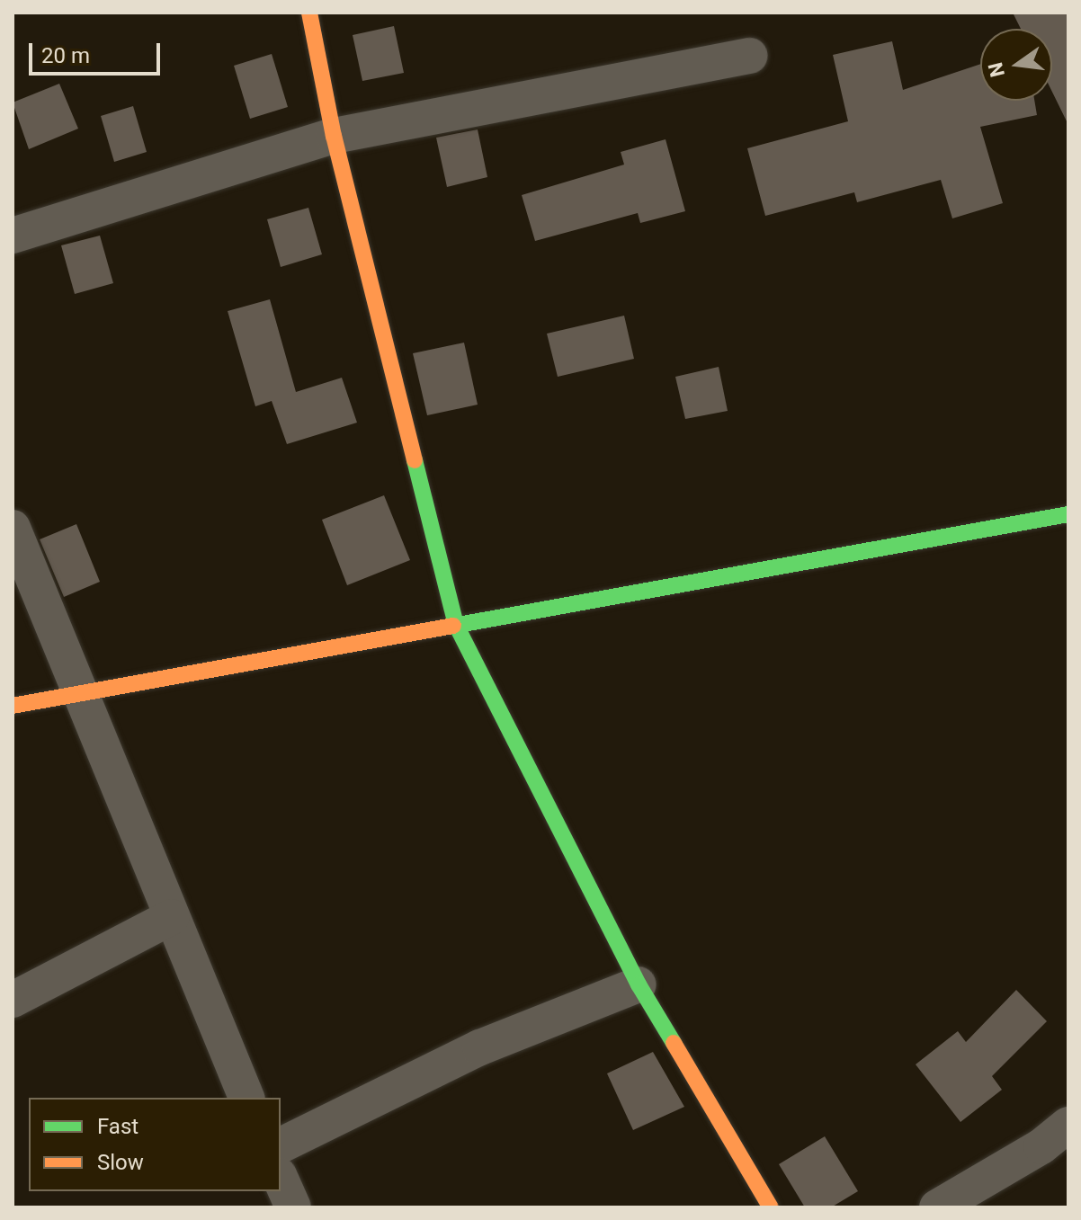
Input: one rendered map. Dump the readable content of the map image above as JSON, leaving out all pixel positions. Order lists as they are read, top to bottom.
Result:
{
  "legend": ["Fast", "Slow"],
  "scale_bar": "20 m",
  "north": "left"
}
